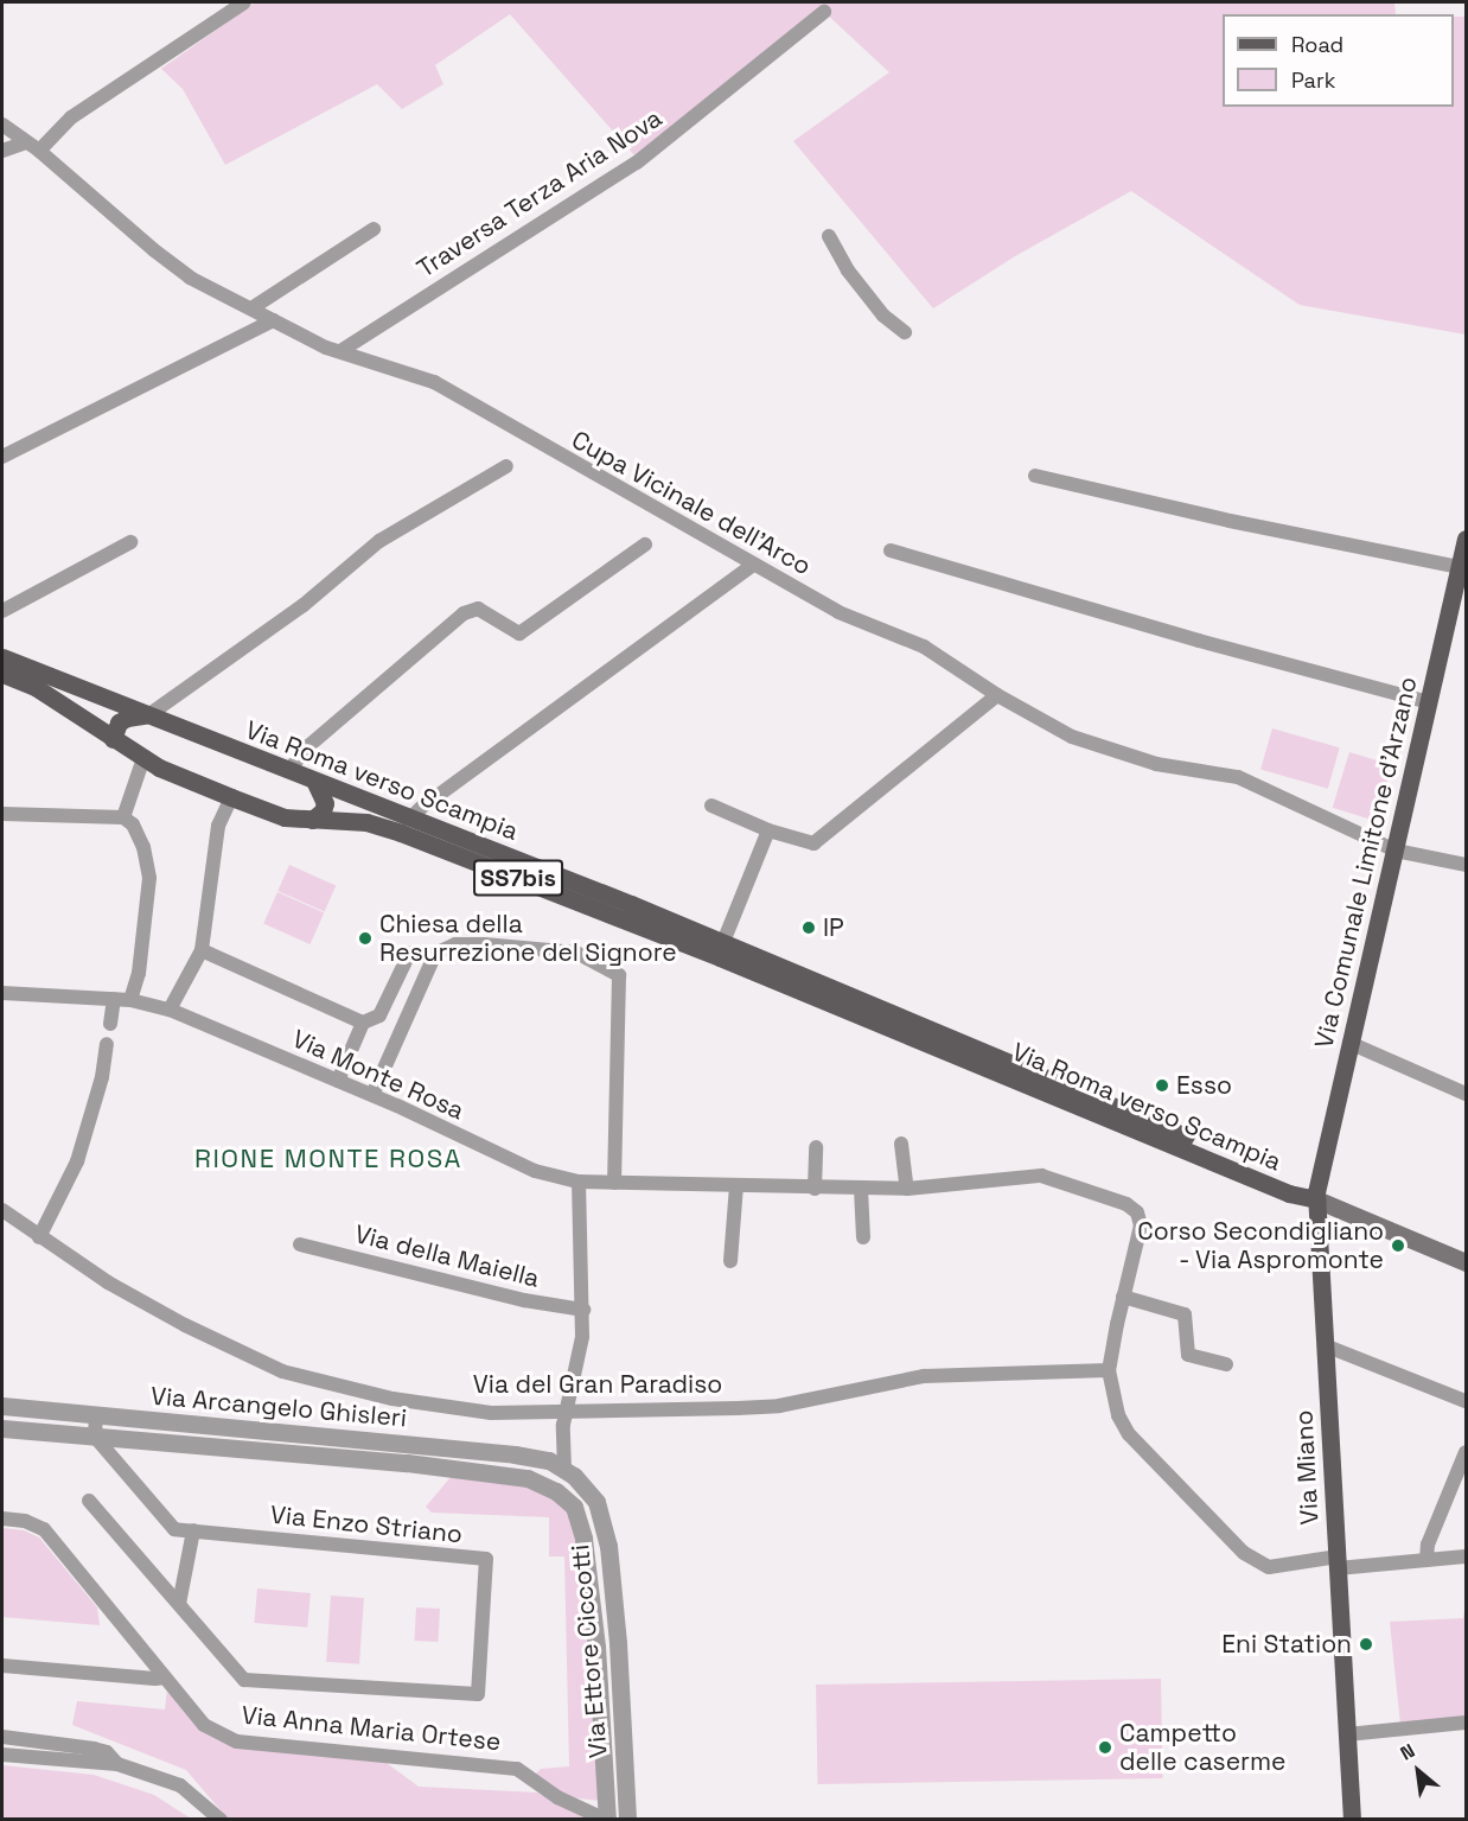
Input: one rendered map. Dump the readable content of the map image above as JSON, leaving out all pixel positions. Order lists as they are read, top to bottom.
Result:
{
  "streets": {
    "main road": [
      "Via Roma verso Scampia",
      "Via Comunale Limitone d'Arzano",
      "SS7bis",
      "Via Miano"
    ],
    "street": [
      "Traversa Terza Aria Nova",
      "Cupa Vicinale dell'Arco",
      "Via Monte Rosa",
      "Via della Maiella",
      "Via del Gran Paradiso",
      "Via Arcangelo Ghisleri",
      "Via Enzo Striano",
      "Via Ettore Ciccotti",
      "Via Anna Maria Ortese"
    ]
  },
  "crossings": [
    ["Traversa Terza Aria Nova", "Cupa Vicinale dell'Arco"],
    ["Cupa Vicinale dell'Arco", "Via Comunale Limitone d'Arzano"],
    ["Via Roma verso Scampia", "Via Comunale Limitone d'Arzano"],
    ["Via Roma verso Scampia", "Via Miano"],
    ["Via Comunale Limitone d'Arzano", "Via Miano"],
    ["Via Monte Rosa", "Via del Gran Paradiso"],
    ["Via Arcangelo Ghisleri", "Via Enzo Striano"],
    ["Via Arcangelo Ghisleri", "Via Ettore Ciccotti"],
    ["Via Ettore Ciccotti", "Via Anna Maria Ortese"]
  ],
  "districts": ["RIONE MONTE ROSA"],
  "places": [
    "IP",
    "Chiesa della Resurrezione del Signore",
    "Esso",
    "Corso Secondigliano - Via Aspromonte",
    "Eni Station",
    "Campetto delle caserme"
  ],
  "legend": ["Road", "Park"],
  "north": "top left"
}
